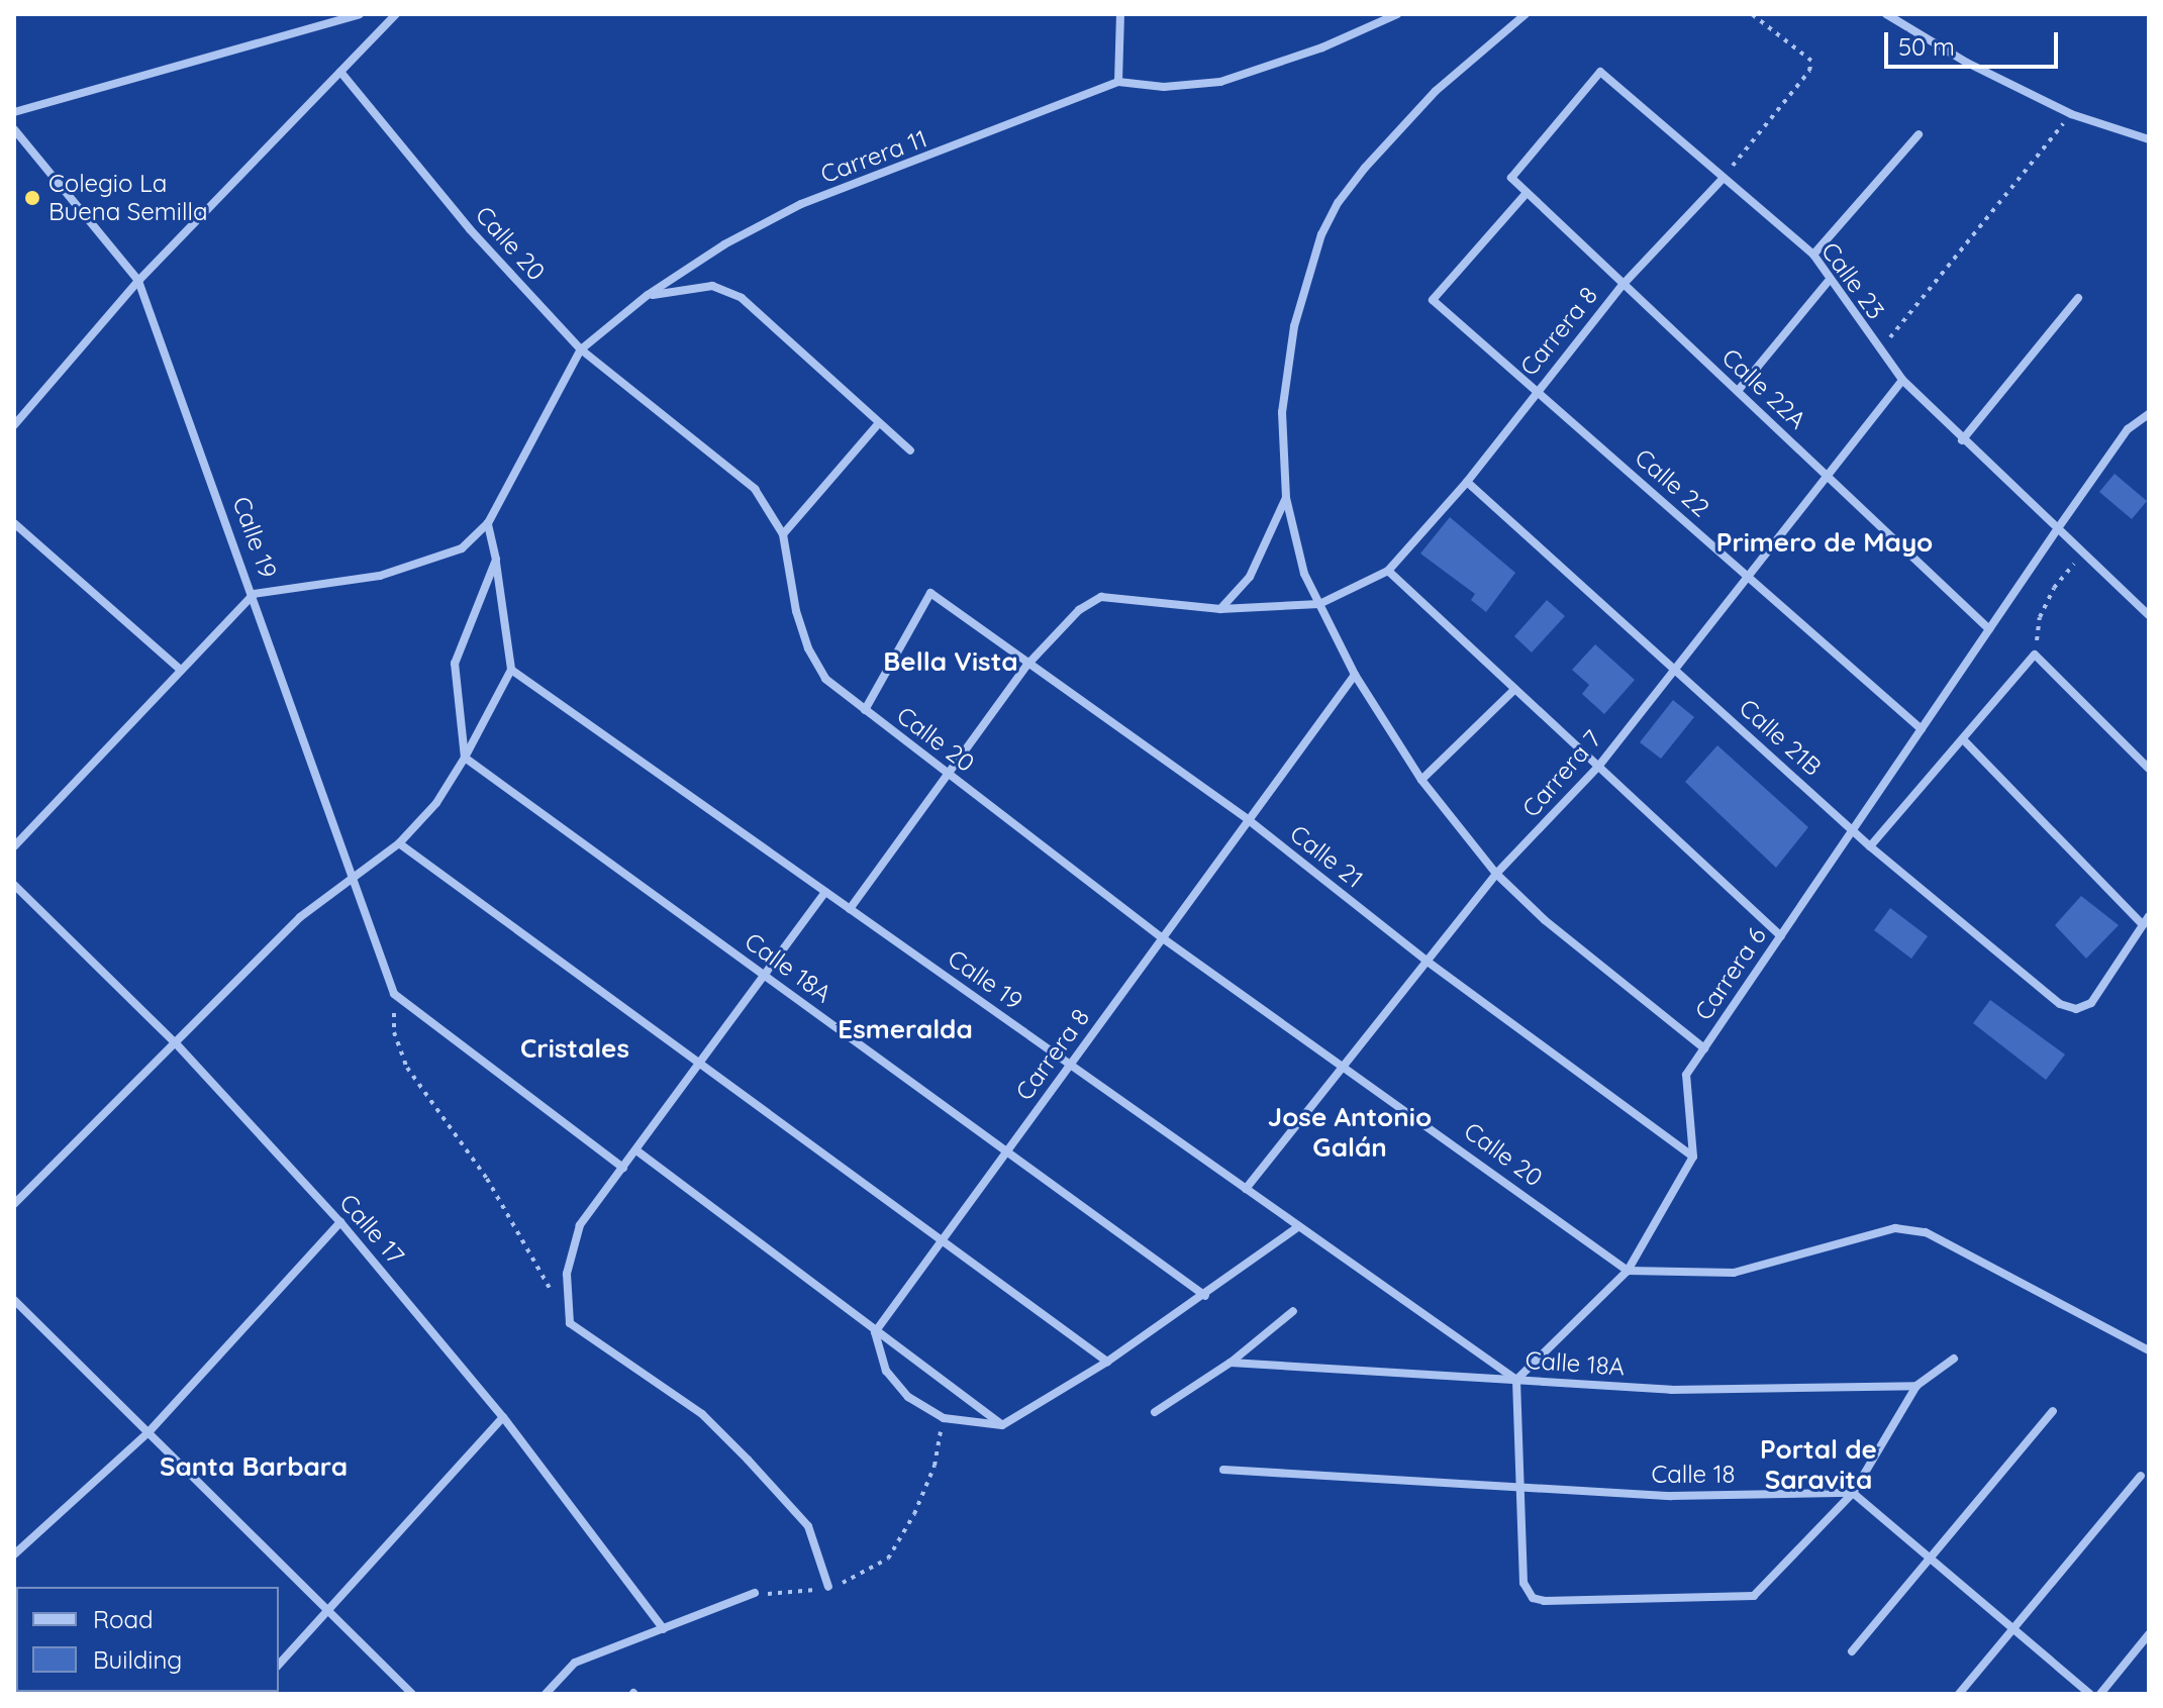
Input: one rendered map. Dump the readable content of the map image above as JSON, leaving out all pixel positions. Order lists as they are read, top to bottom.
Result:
{
  "streets": {
    "street": [
      "Carrera 11",
      "Calle 20",
      "Calle 23",
      "Carrera 8",
      "Calle 22A",
      "Calle 22",
      "Calle 19",
      "Calle 21B",
      "Carrera 7",
      "Calle 21",
      "Calle 18A",
      "Carrera 6",
      "Calle 17",
      "Calle 18"
    ]
  },
  "crossings": [
    ["Carrera 11", "Calle 20"],
    ["Calle 20", "Carrera 8"],
    ["Calle 20", "Carrera 7"],
    ["Calle 20", "Calle 21"],
    ["Calle 23", "Carrera 8"],
    ["Calle 23", "Calle 22A"],
    ["Calle 23", "Carrera 7"],
    ["Calle 23", "Carrera 6"],
    ["Carrera 8", "Calle 22A"],
    ["Carrera 8", "Calle 22"],
    ["Carrera 8", "Calle 19"],
    ["Carrera 8", "Calle 21B"],
    ["Carrera 8", "Calle 21"],
    ["Carrera 8", "Calle 18A"],
    ["Calle 22A", "Calle 22"],
    ["Calle 22A", "Carrera 7"],
    ["Calle 22A", "Carrera 6"],
    ["Calle 22", "Carrera 7"],
    ["Calle 22", "Carrera 6"],
    ["Calle 19", "Carrera 7"],
    ["Calle 19", "Calle 18A"],
    ["Calle 21B", "Carrera 7"],
    ["Calle 21B", "Carrera 6"],
    ["Carrera 7", "Calle 21"],
    ["Calle 21", "Carrera 6"]
  ],
  "districts": [
    "Primero de Mayo",
    "Bella Vista",
    "Esmeralda",
    "Cristales",
    "Jose Antonio Galán",
    "Portal de Saravita",
    "Santa Barbara"
  ],
  "places": ["Colegio La Buena Semilla"],
  "legend": ["Road", "Building"],
  "scale_bar": "50 m"
}
